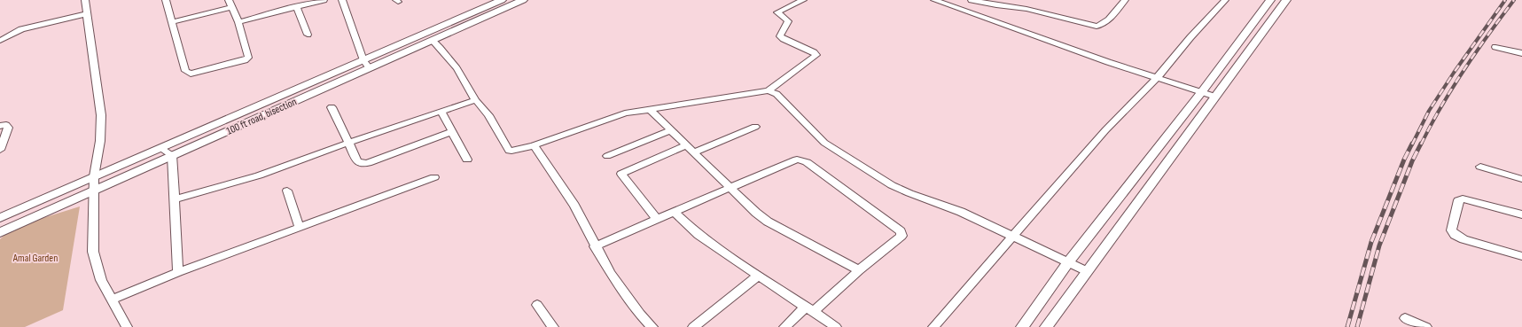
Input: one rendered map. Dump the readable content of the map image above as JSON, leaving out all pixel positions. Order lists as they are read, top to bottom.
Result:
{
  "streets": {
    "street": ["100 ft road, bisection"]
  },
  "parks": ["Amal Garden"]
}
